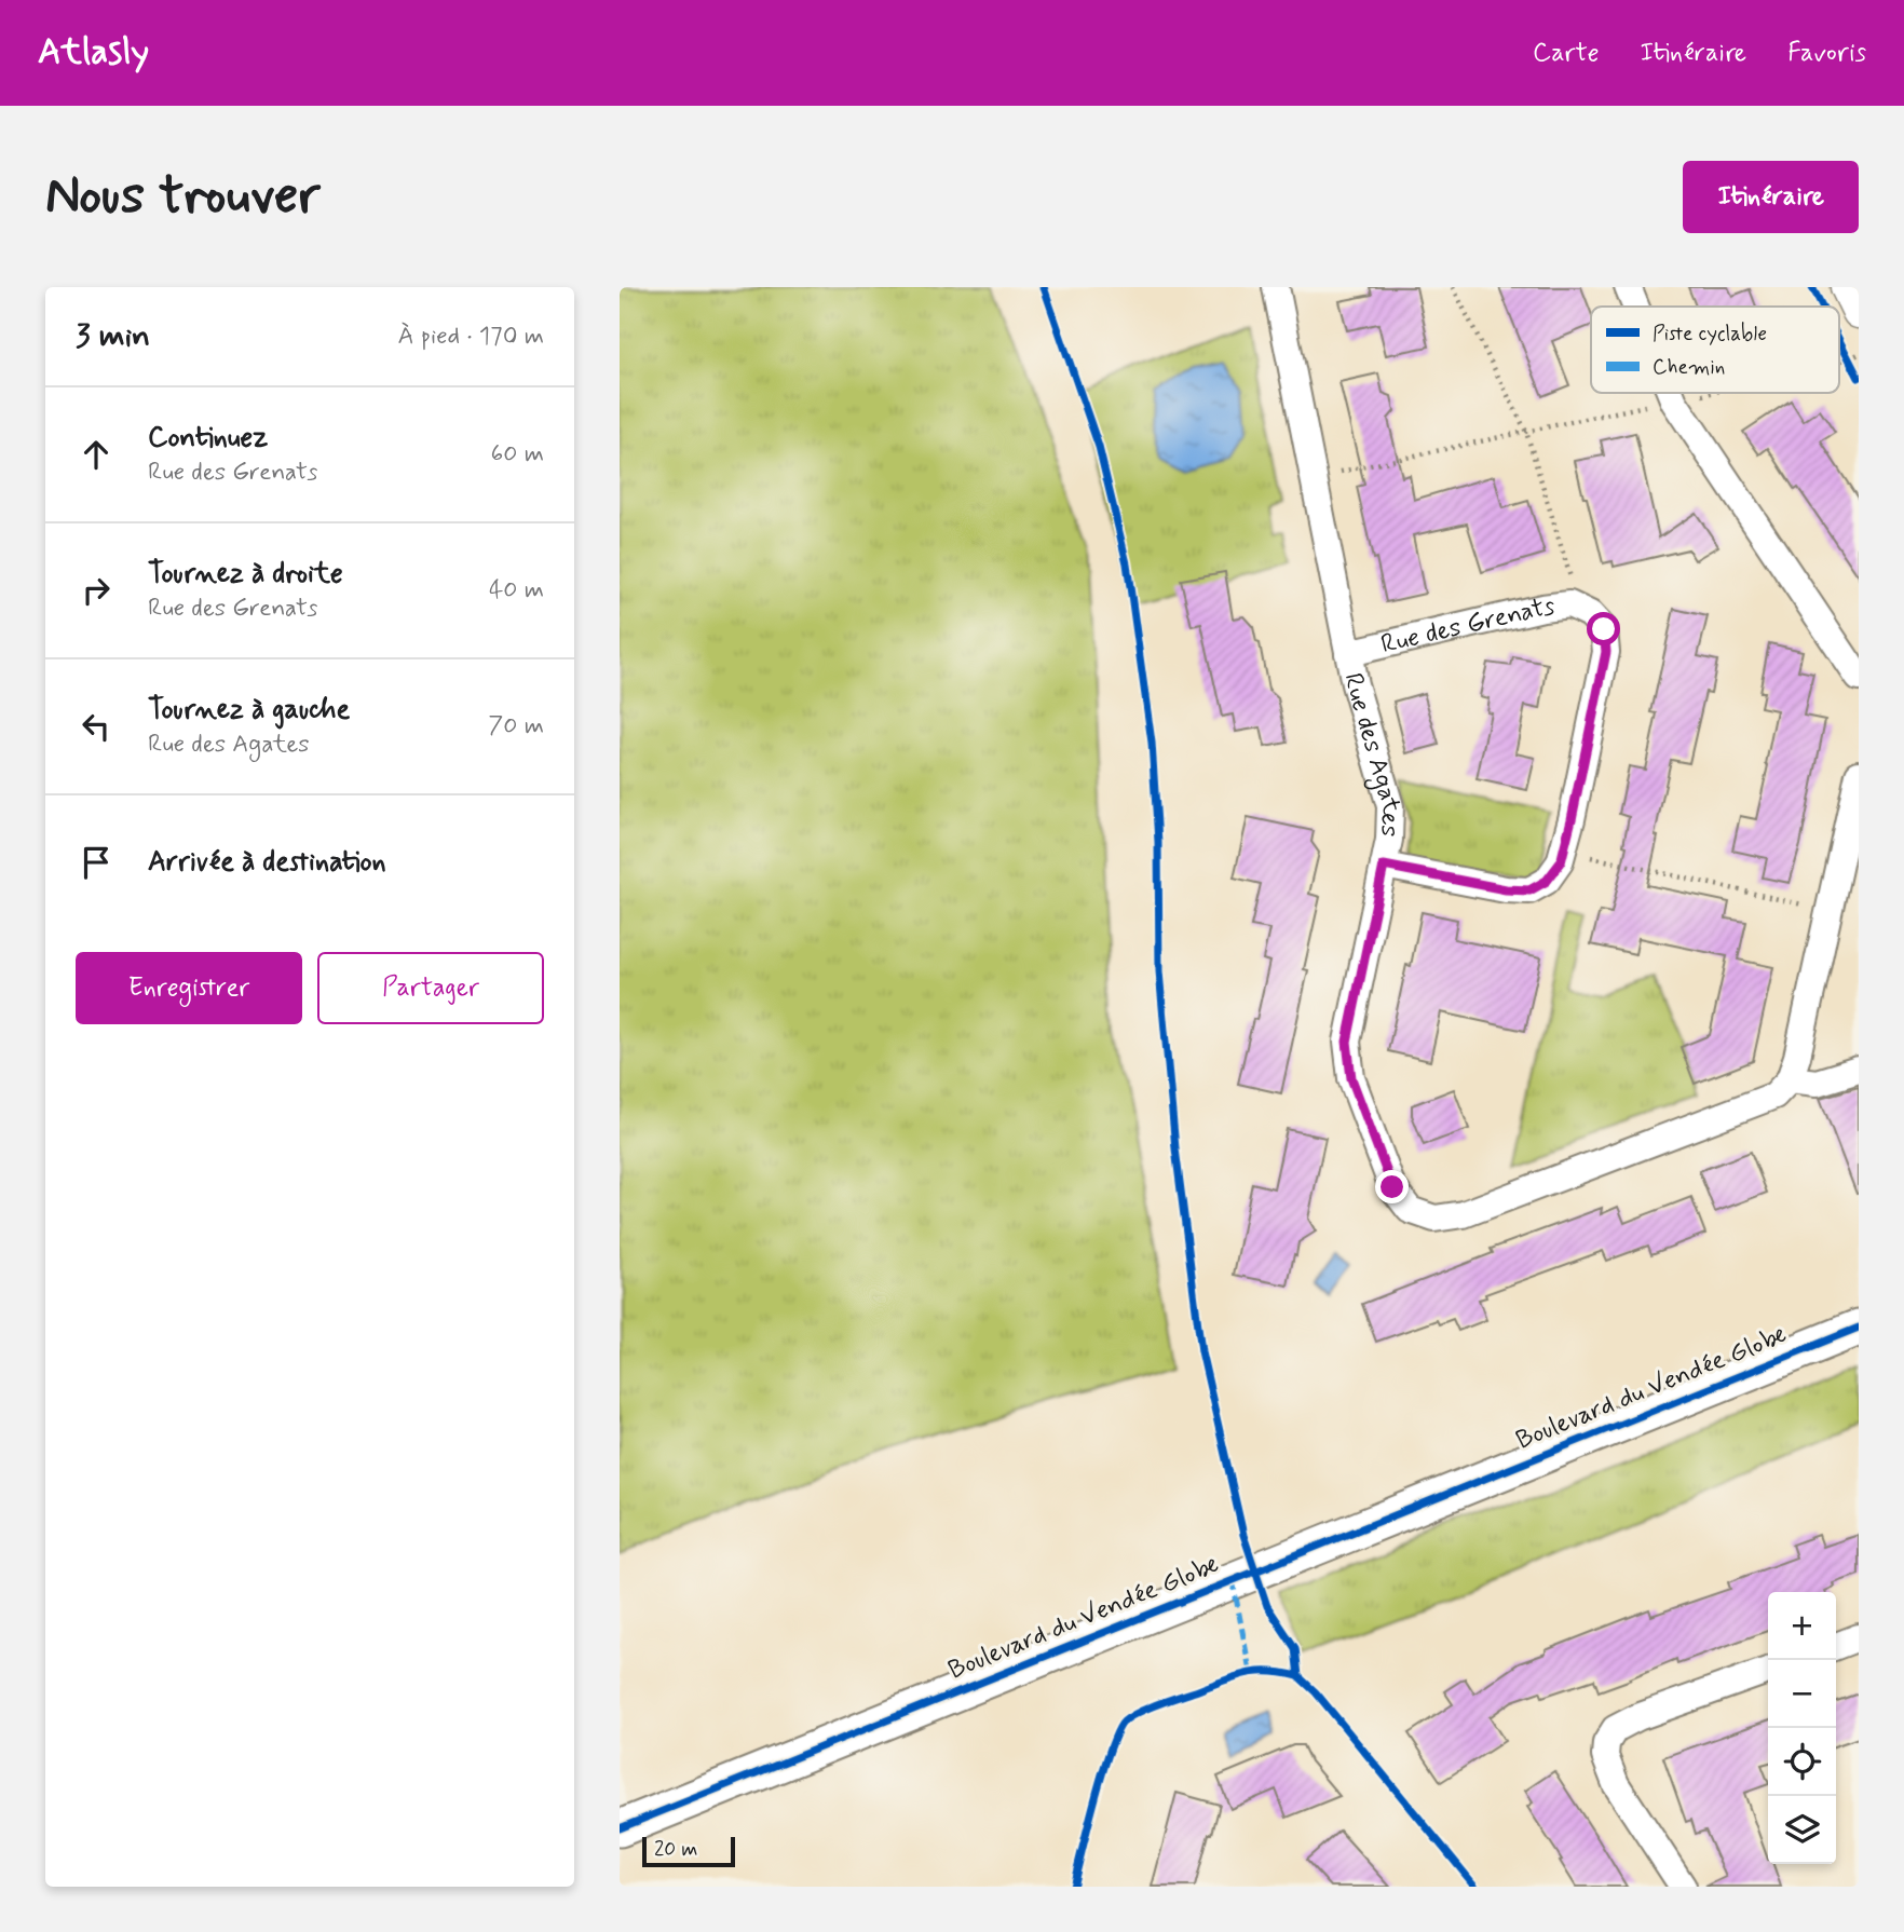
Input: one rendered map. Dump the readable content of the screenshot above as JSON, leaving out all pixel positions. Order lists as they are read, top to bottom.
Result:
{
  "streets": {
    "main road": ["Boulevard du Vendée Globe"],
    "street": ["Rue des Grenats", "Rue des Agates"]
  },
  "crossings": [
    ["Rue des Grenats", "Rue des Agates"]
  ],
  "legend": ["Piste cyclable", "Chemin"],
  "scale_bar": "20 m",
  "page": {
    "header": "Atlasly",
    "nav": ["Carte", "Itinéraire", "Favoris"],
    "buttons": [
      "Itinéraire",
      ["Enregistrer", "Partager"]
    ],
    "title": "Nous trouver",
    "heading": ["3 min", "À pied · 170 m"],
    "list": [
      ["Continuez", "Rue des Grenats", "60 m"],
      ["Tournez à droite", "Rue des Grenats", "40 m"],
      ["Tournez à gauche", "Rue des Agates", "70 m"],
      "Arrivée à destination"
    ],
    "map_buttons": ["+", "−"],
    "scale": "20 m"
  }
}
